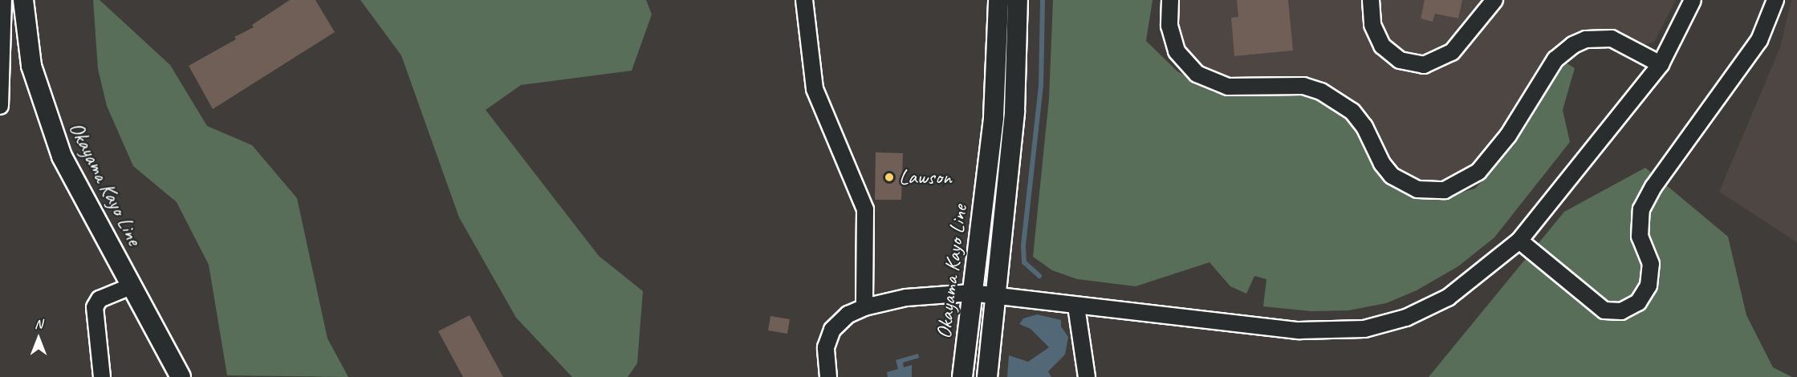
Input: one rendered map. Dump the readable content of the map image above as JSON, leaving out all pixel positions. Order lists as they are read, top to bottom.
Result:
{
  "streets": {
    "main road": ["Okayama Kayo Line"]
  },
  "places": ["Lawson"],
  "north": "top"
}
